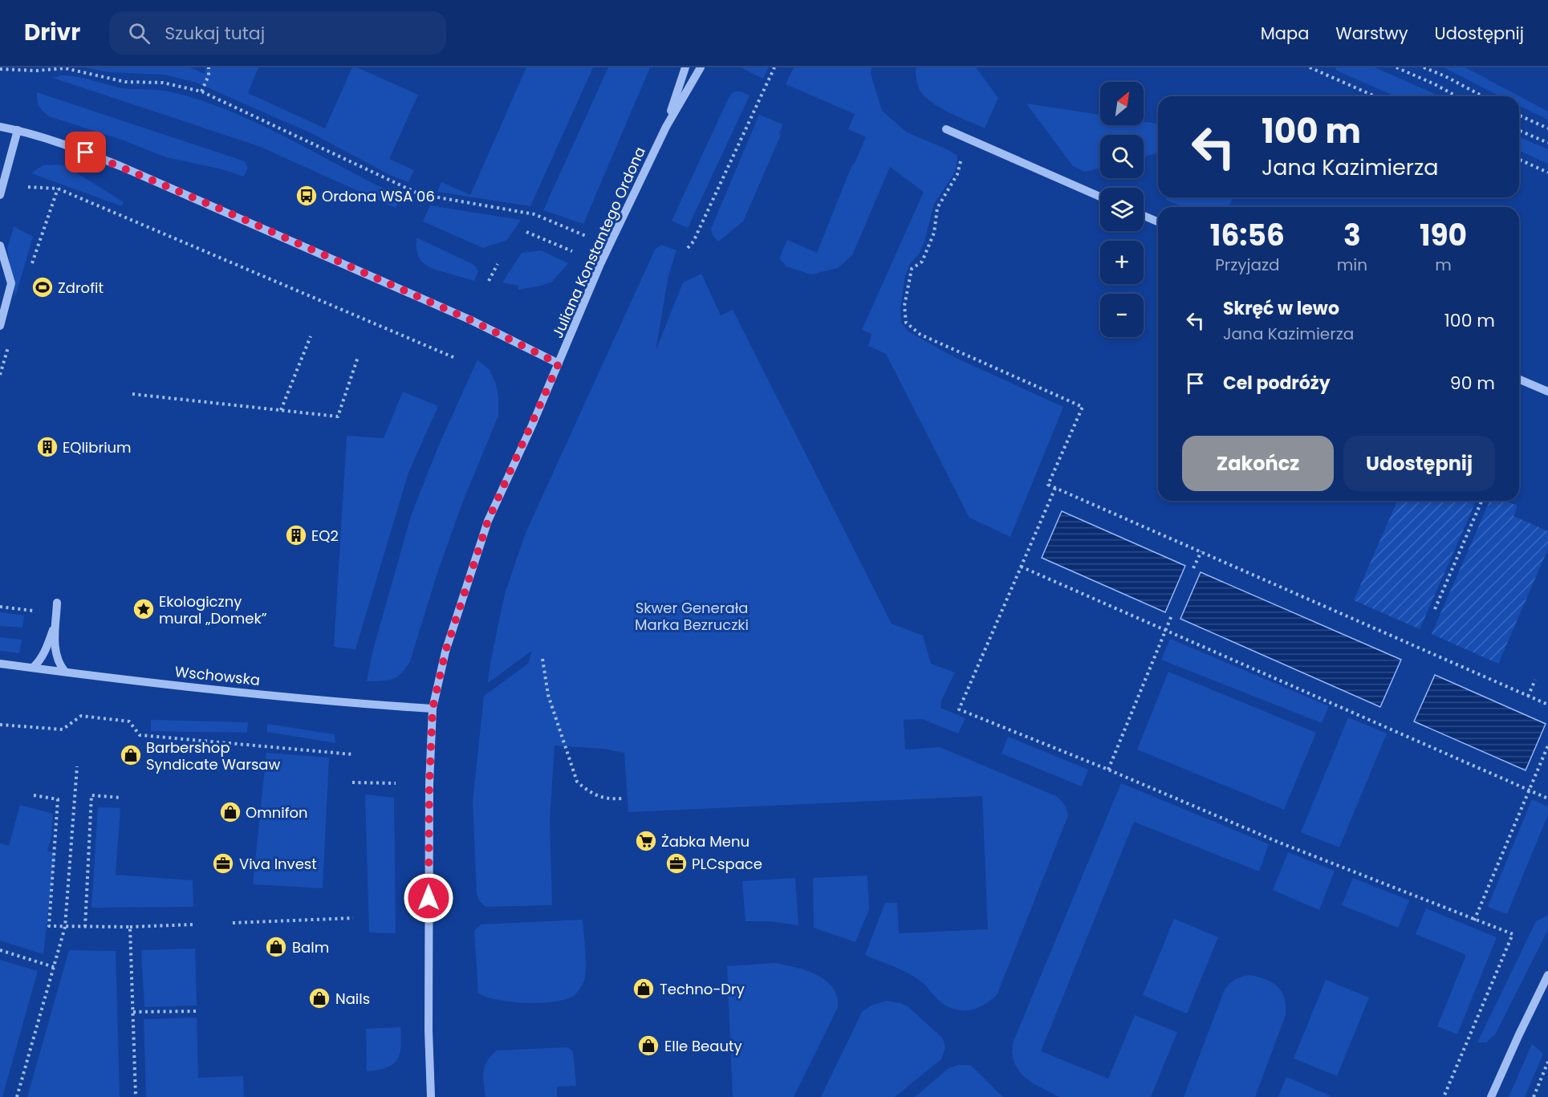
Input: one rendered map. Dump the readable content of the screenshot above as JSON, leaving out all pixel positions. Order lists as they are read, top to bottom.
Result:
{
  "streets": {
    "street": ["Juliana Konstantego Ordona", "Wschowska"]
  },
  "crossings": [
    ["Juliana Konstantego Ordona", "Wschowska"]
  ],
  "parks": ["Skwer Generała Marka Bezruczki"],
  "places": {
    "bus stop": ["Ordona WSA 06"],
    "sports": ["Zdrofit"],
    "building": ["EQlibrium", "EQ2"],
    "place": ["Ekologiczny mural „Domek”"],
    "shop": [
      "Barbershop Syndicate Warsaw",
      "Omnifon",
      "Balm",
      "Techno-Dry",
      "Nails",
      "Elle Beauty"
    ],
    "supermarket": ["Żabka Menu"],
    "office": ["Viva Invest", "PLCspace"]
  },
  "north": "top right",
  "page": {
    "header": "Drivr",
    "search": "Szukaj tutaj",
    "nav": ["Mapa", "Warstwy", "Udostępnij"],
    "map_buttons": ["+", "−"],
    "turn": ["100 m", "Jana Kazimierza"],
    "eta": [
      "16:56",
      "Przyjazd",
      "3",
      "min",
      "190",
      "m"
    ],
    "list": [
      {
        "name": "Skręć w lewo",
        "note": "Jana Kazimierza",
        "value": "100 m"
      },
      {
        "name": "Cel podróży",
        "value": "90 m"
      }
    ],
    "buttons": ["Zakończ", "Udostępnij"]
  }
}
